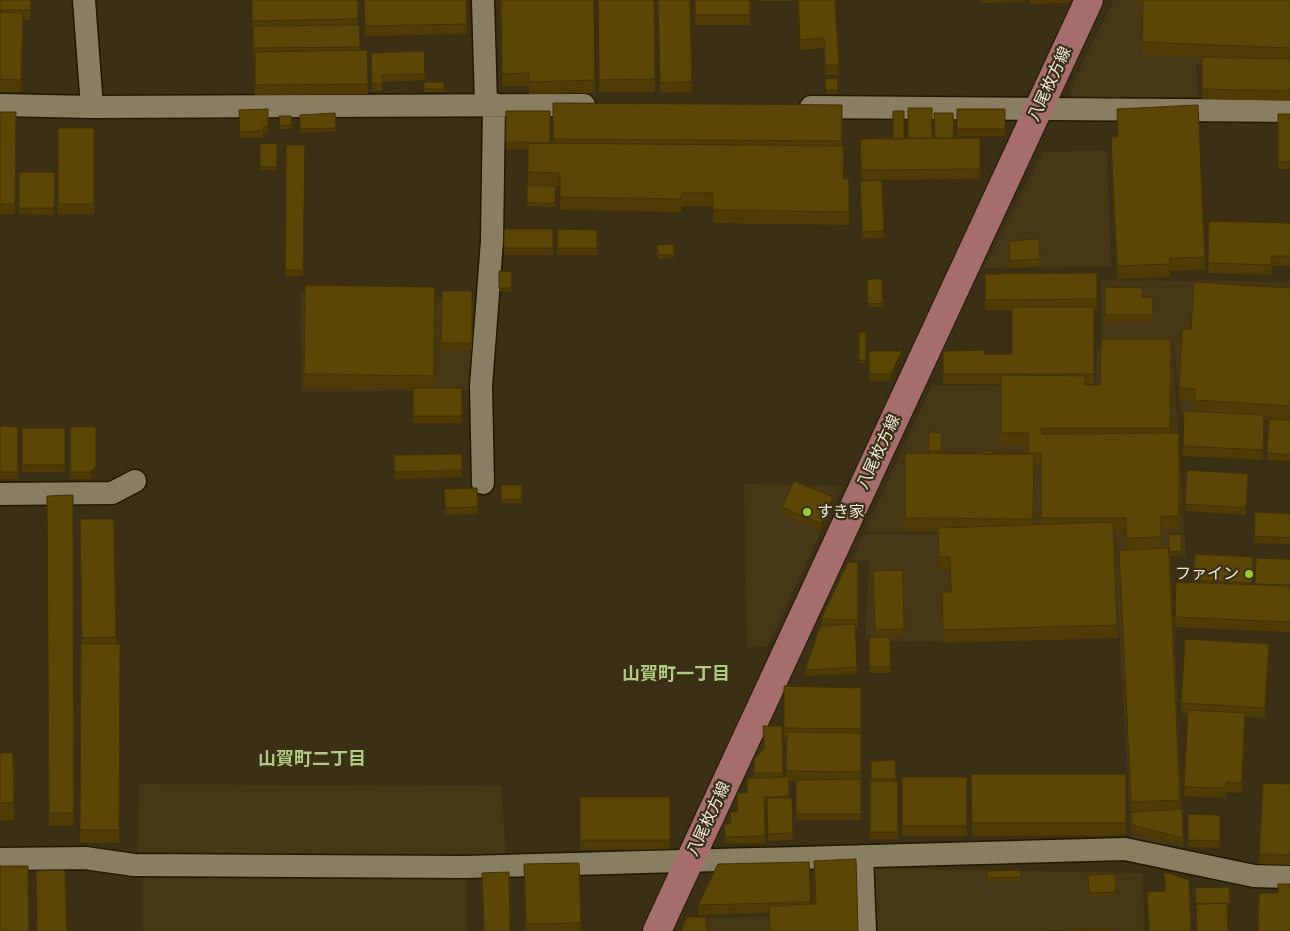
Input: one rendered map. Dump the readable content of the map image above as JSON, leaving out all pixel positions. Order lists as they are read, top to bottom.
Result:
{
  "streets": {
    "main road": ["八尾枚方線"]
  },
  "districts": ["山賀町一丁目", "山賀町二丁目"],
  "places": ["すき家", "ファイン"]
}
